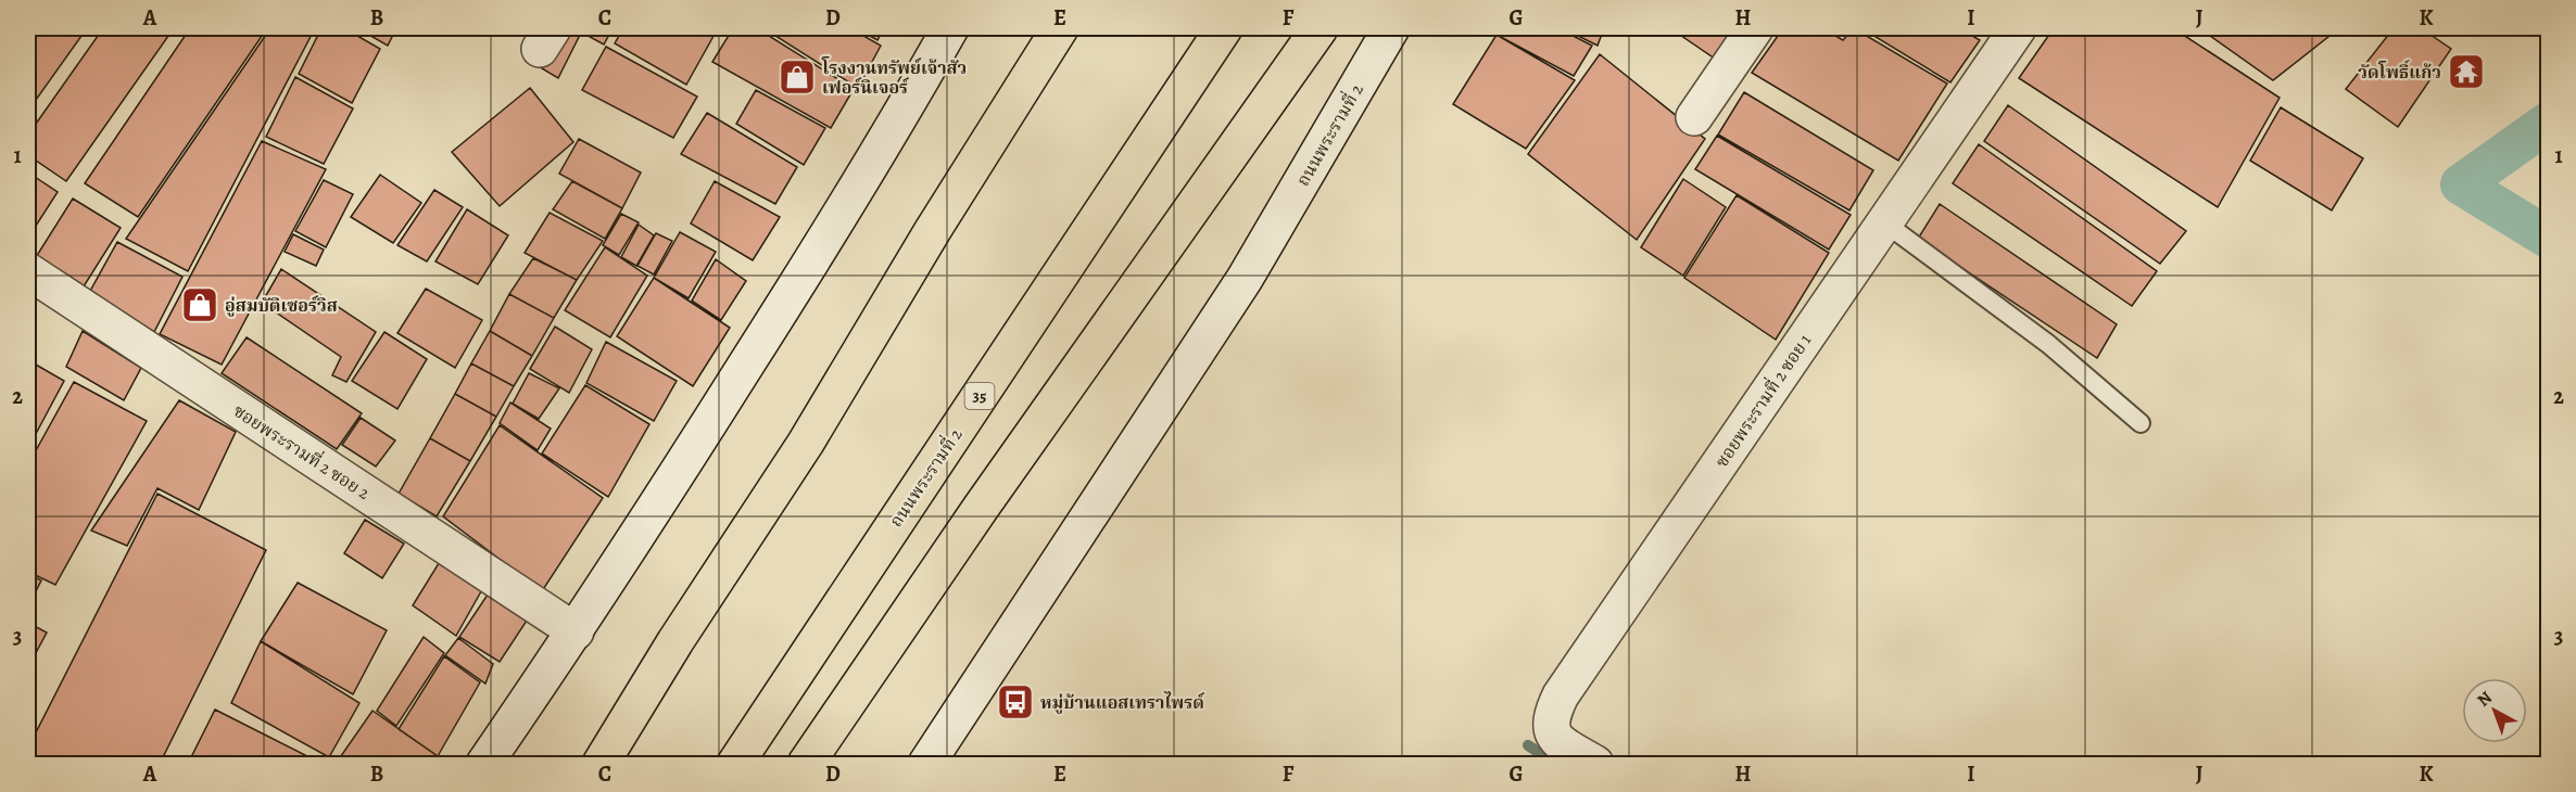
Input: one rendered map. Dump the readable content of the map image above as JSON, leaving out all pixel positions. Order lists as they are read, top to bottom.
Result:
{
  "streets": {
    "main road": [
      "ถนนพระรามที่ 2",
      "35",
      "ซอยพระรามที่ 2 ซอย 1",
      "ซอยพระรามที่ 2 ซอย 2"
    ]
  },
  "places": {
    "temple": ["วัดโพธิ์แก้ว"],
    "shop": ["โรงงานทรัพย์เจ้าสัว เฟอร์นิเจอร์", "อู่สมบัติเซอร์วิส"],
    "bus stop": ["หมู่บ้านแอสเทราไพรด์"]
  },
  "north": "top left",
  "grid": {
    "columns": [
      "A",
      "B",
      "C",
      "D",
      "E",
      "F",
      "G",
      "H",
      "I",
      "J",
      "K"
    ],
    "rows": ["1", "2", "3"]
  }
}
